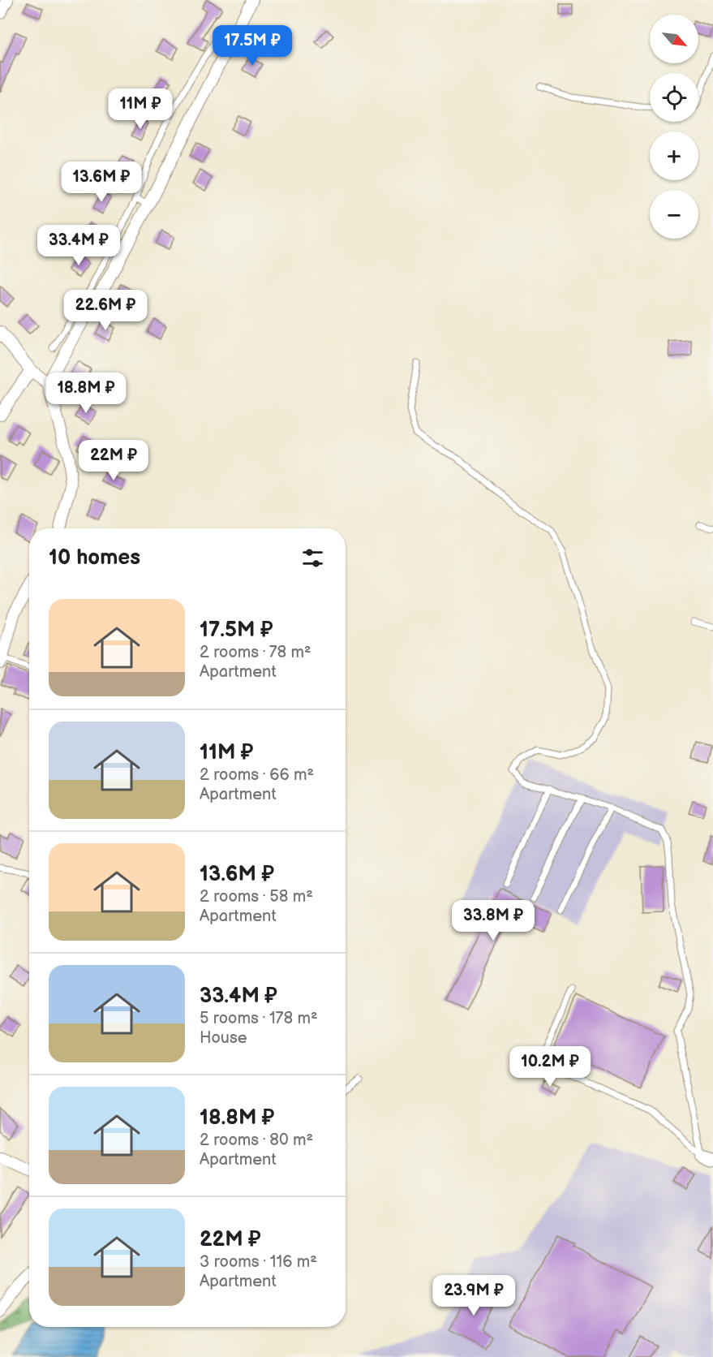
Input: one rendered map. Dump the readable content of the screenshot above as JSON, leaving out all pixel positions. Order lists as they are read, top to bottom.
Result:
{
  "north": "bottom right",
  "page": {
    "map_buttons": ["+", "−"],
    "price": [
      "17.5M ₽",
      "11M ₽",
      "13.6M ₽",
      "33.4M ₽",
      "22.6M ₽",
      "18.8M ₽",
      "22M ₽",
      "33.8M ₽",
      "10.2M ₽",
      "23.9M ₽"
    ],
    "heading": "10 homes",
    "list": [
      {
        "name": "17.5M ₽",
        "note": "2 rooms · 78 m² · Apartment"
      },
      {
        "name": "11M ₽",
        "note": "2 rooms · 66 m² · Apartment"
      },
      {
        "name": "13.6M ₽",
        "note": "2 rooms · 58 m² · Apartment"
      },
      {
        "name": "33.4M ₽",
        "note": "5 rooms · 178 m² · House"
      },
      {
        "name": "18.8M ₽",
        "note": "2 rooms · 80 m² · Apartment"
      },
      {
        "name": "22M ₽",
        "note": "3 rooms · 116 m² · Apartment"
      }
    ]
  }
}
